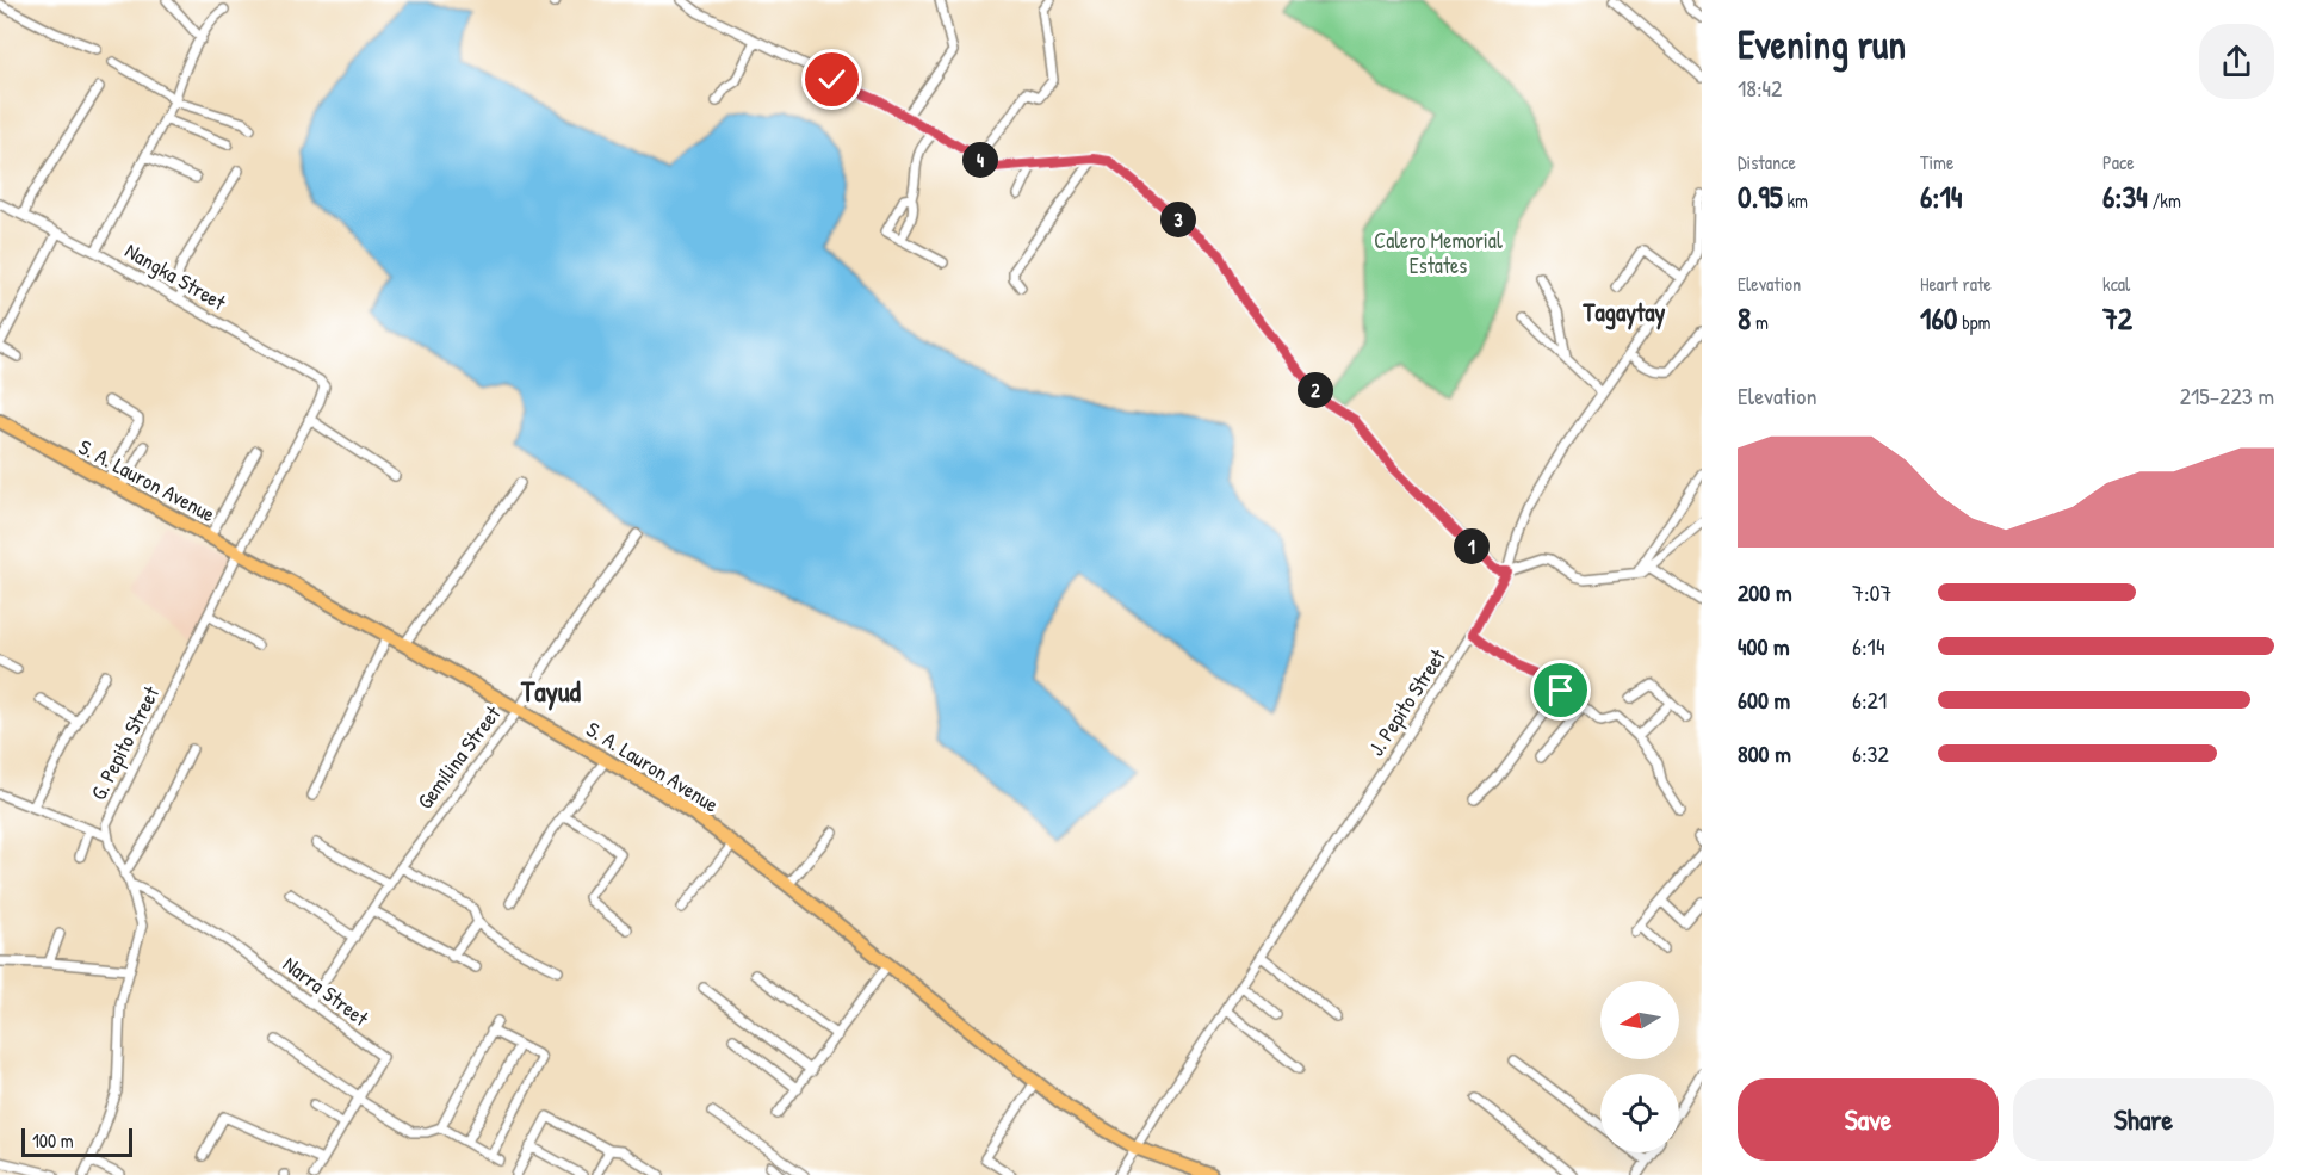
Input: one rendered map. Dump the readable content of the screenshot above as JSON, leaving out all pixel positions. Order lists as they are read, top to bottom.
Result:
{
  "streets": {
    "highway": ["S. A. Lauron Avenue"],
    "street": [
      "Nangka Street",
      "J. Pepito Street",
      "G. Pepito Street",
      "Gemilina Street",
      "Narra Street"
    ]
  },
  "crossings": [
    ["Nangka Street", "G. Pepito Street"],
    ["S. A. Lauron Avenue", "J. Pepito Street"],
    ["S. A. Lauron Avenue", "G. Pepito Street"],
    ["S. A. Lauron Avenue", "Gemilina Street"],
    ["G. Pepito Street", "Narra Street"],
    ["Gemilina Street", "Narra Street"]
  ],
  "districts": ["Tagaytay", "Tayud"],
  "parks": ["Calero Memorial Estates"],
  "scale_bar": "100 m",
  "north": "left",
  "page": {
    "heading": ["Evening run", "18:42"],
    "stats": [
      ["Distance", "0.95 km"],
      ["Time", "6:14"],
      ["Pace", "6:34 /km"],
      ["Elevation", "8 m"],
      ["Heart rate", "160 bpm"],
      ["kcal", "72"]
    ],
    "pins": [
      "4",
      "3",
      "2",
      "1"
    ],
    "chart": ["Elevation", "215–223 m"],
    "list": [
      {
        "name": "200 m",
        "note": "7:07"
      },
      {
        "name": "400 m",
        "note": "6:14"
      },
      {
        "name": "600 m",
        "note": "6:21"
      },
      {
        "name": "800 m",
        "note": "6:32"
      }
    ],
    "buttons": ["Save", "Share"],
    "scale": "100 m"
  }
}
